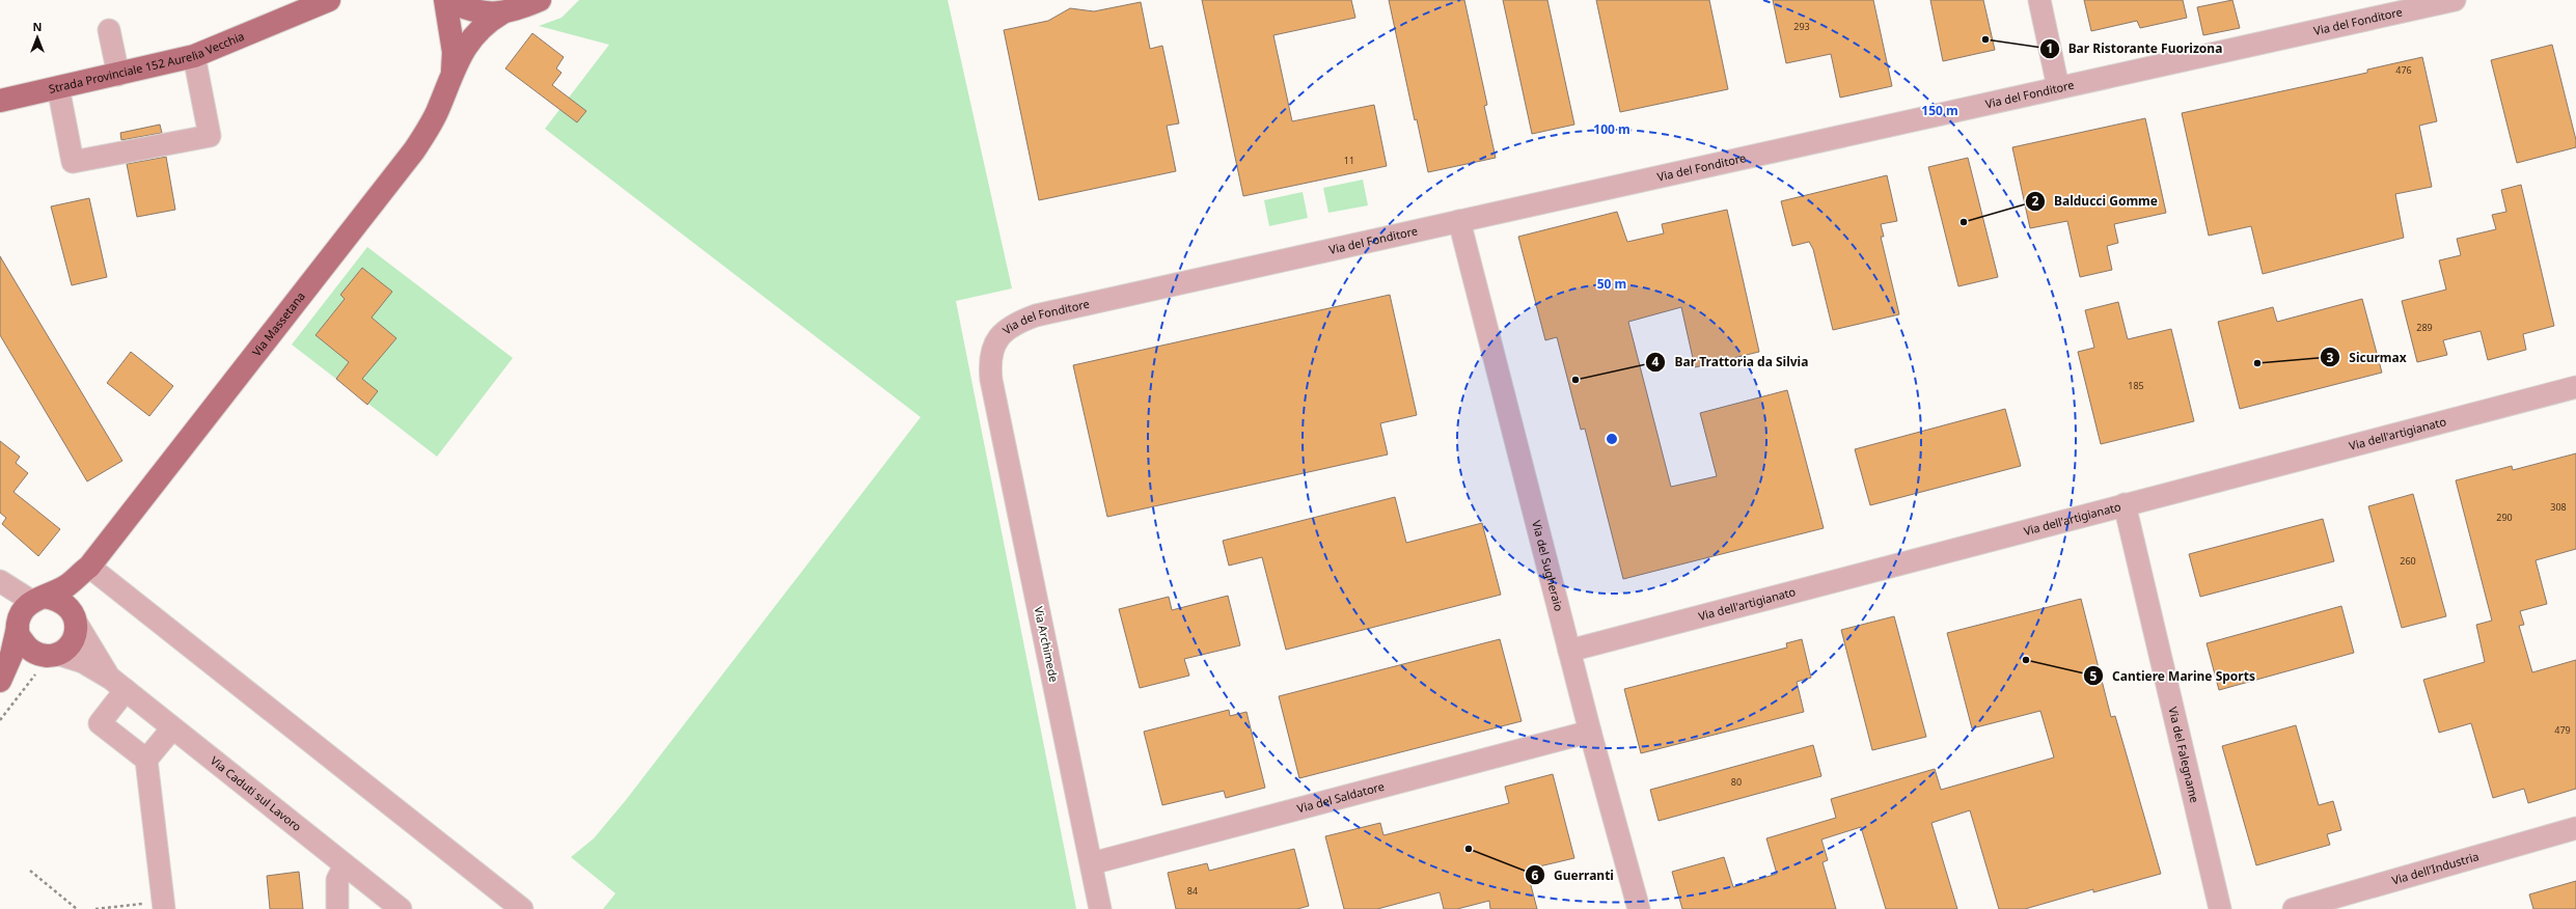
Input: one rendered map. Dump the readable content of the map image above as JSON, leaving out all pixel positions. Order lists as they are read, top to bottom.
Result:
{
  "streets": {
    "main road": ["Strada Provinciale 152 Aurelia Vecchia", "Via Massetana"],
    "street": [
      "Via del Fonditore",
      "Via dell'artigianato",
      "Via del Sugheraio",
      "Via Archimede",
      "Via del Falegname",
      "Via Caduti sul Lavoro",
      "Via del Saldatore",
      "Via dell'Industria"
    ]
  },
  "crossings": [
    ["Via del Fonditore", "Via del Sugheraio"],
    ["Via del Fonditore", "Via Archimede"],
    ["Via Massetana", "Via Caduti sul Lavoro"],
    ["Via dell'artigianato", "Via del Sugheraio"],
    ["Via dell'artigianato", "Via del Falegname"],
    ["Via del Sugheraio", "Via del Saldatore"],
    ["Via Archimede", "Via del Saldatore"]
  ],
  "places": [
    "Bar Ristorante Fuorizona",
    "Balducci Gomme",
    "Sicurmax",
    "Bar Trattoria da Silvia",
    "Cantiere Marine Sports",
    "Guerranti"
  ],
  "house_numbers": [
    "293",
    "476",
    "11",
    "289",
    "185",
    "308",
    "290",
    "260",
    "479",
    "80",
    "84"
  ],
  "north": "top",
  "rings": ["150 m", "100 m", "50 m"]
}
